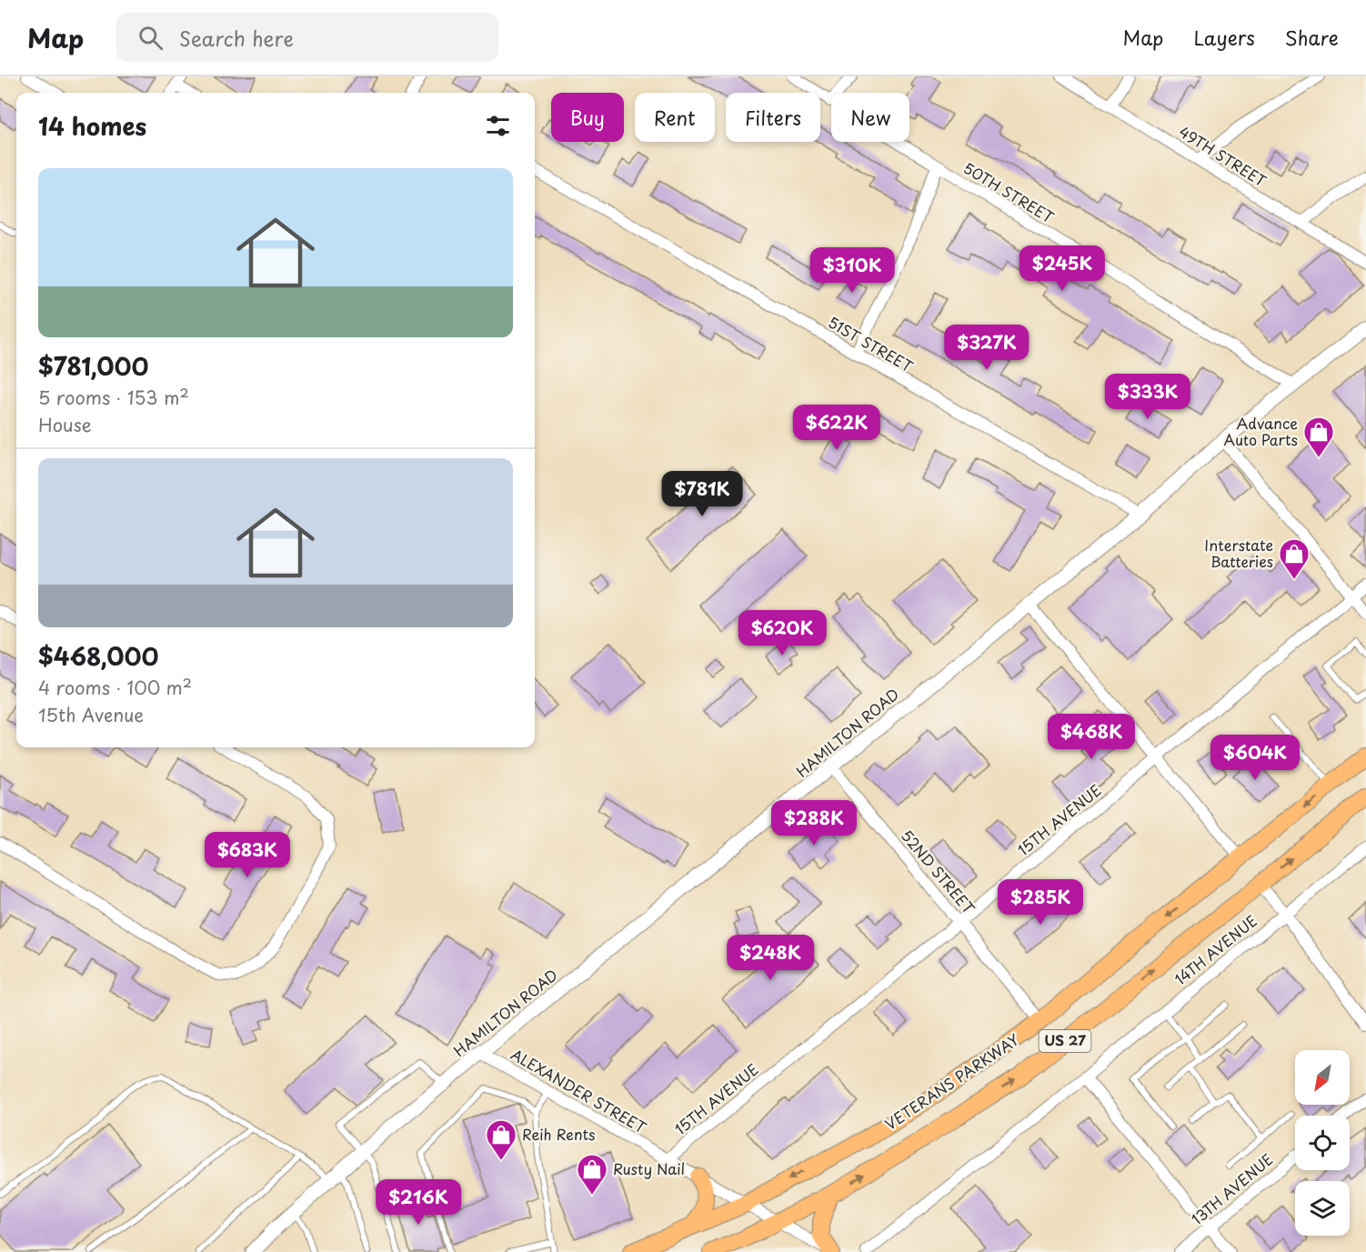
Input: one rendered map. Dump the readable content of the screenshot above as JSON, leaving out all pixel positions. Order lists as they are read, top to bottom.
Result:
{
  "streets": {
    "main road": ["US 27", "VETERANS PARKWAY"],
    "street": [
      "49TH STREET",
      "50TH STREET",
      "51ST STREET",
      "HAMILTON ROAD",
      "15TH AVENUE",
      "52ND STREET",
      "14TH AVENUE",
      "ALEXANDER STREET",
      "13TH AVENUE"
    ]
  },
  "crossings": [
    ["50TH STREET", "HAMILTON ROAD"],
    ["51ST STREET", "HAMILTON ROAD"],
    ["HAMILTON ROAD", "52ND STREET"],
    ["HAMILTON ROAD", "ALEXANDER STREET"],
    ["15TH AVENUE", "52ND STREET"],
    ["15TH AVENUE", "ALEXANDER STREET"],
    ["52ND STREET", "VETERANS PARKWAY"],
    ["VETERANS PARKWAY", "ALEXANDER STREET"]
  ],
  "places": {
    "shop": [
      "Advance Auto Parts",
      "Interstate Batteries",
      "Reih Rents",
      "Rusty Nail"
    ]
  },
  "north": "bottom left",
  "page": {
    "header": "Map",
    "search": "Search here",
    "nav": ["Map", "Layers", "Share"],
    "chip": [
      "Buy",
      "Rent",
      "Filters",
      "New"
    ],
    "heading": "14 homes",
    "list": [
      {
        "name": "$781,000",
        "note": "5 rooms · 153 m² · House"
      },
      {
        "name": "$468,000",
        "note": "4 rooms · 100 m² · 15th Avenue"
      }
    ],
    "price": [
      "$245K",
      "$310K",
      "$327K",
      "$333K",
      "$622K",
      "$781K",
      "$620K",
      "$468K",
      "$604K",
      "$288K",
      "$683K",
      "$285K",
      "$248K",
      "$216K"
    ]
  }
}
